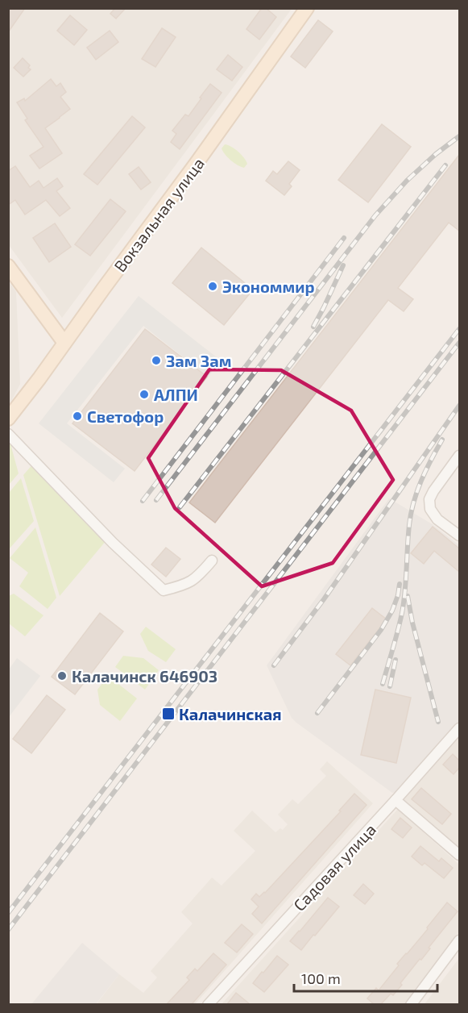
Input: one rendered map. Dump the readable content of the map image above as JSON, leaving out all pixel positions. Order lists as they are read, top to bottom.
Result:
{
  "streets": {
    "main road": ["Вокзальная улица"],
    "street": ["Садовая улица"]
  },
  "places": {
    "other": [
      "Экономмир",
      "Зам Зам",
      "АЛПИ",
      "Светофор",
      "Калачинск 646903"
    ],
    "transit": ["Калачинская"]
  },
  "scale_bar": "100 m"
}
